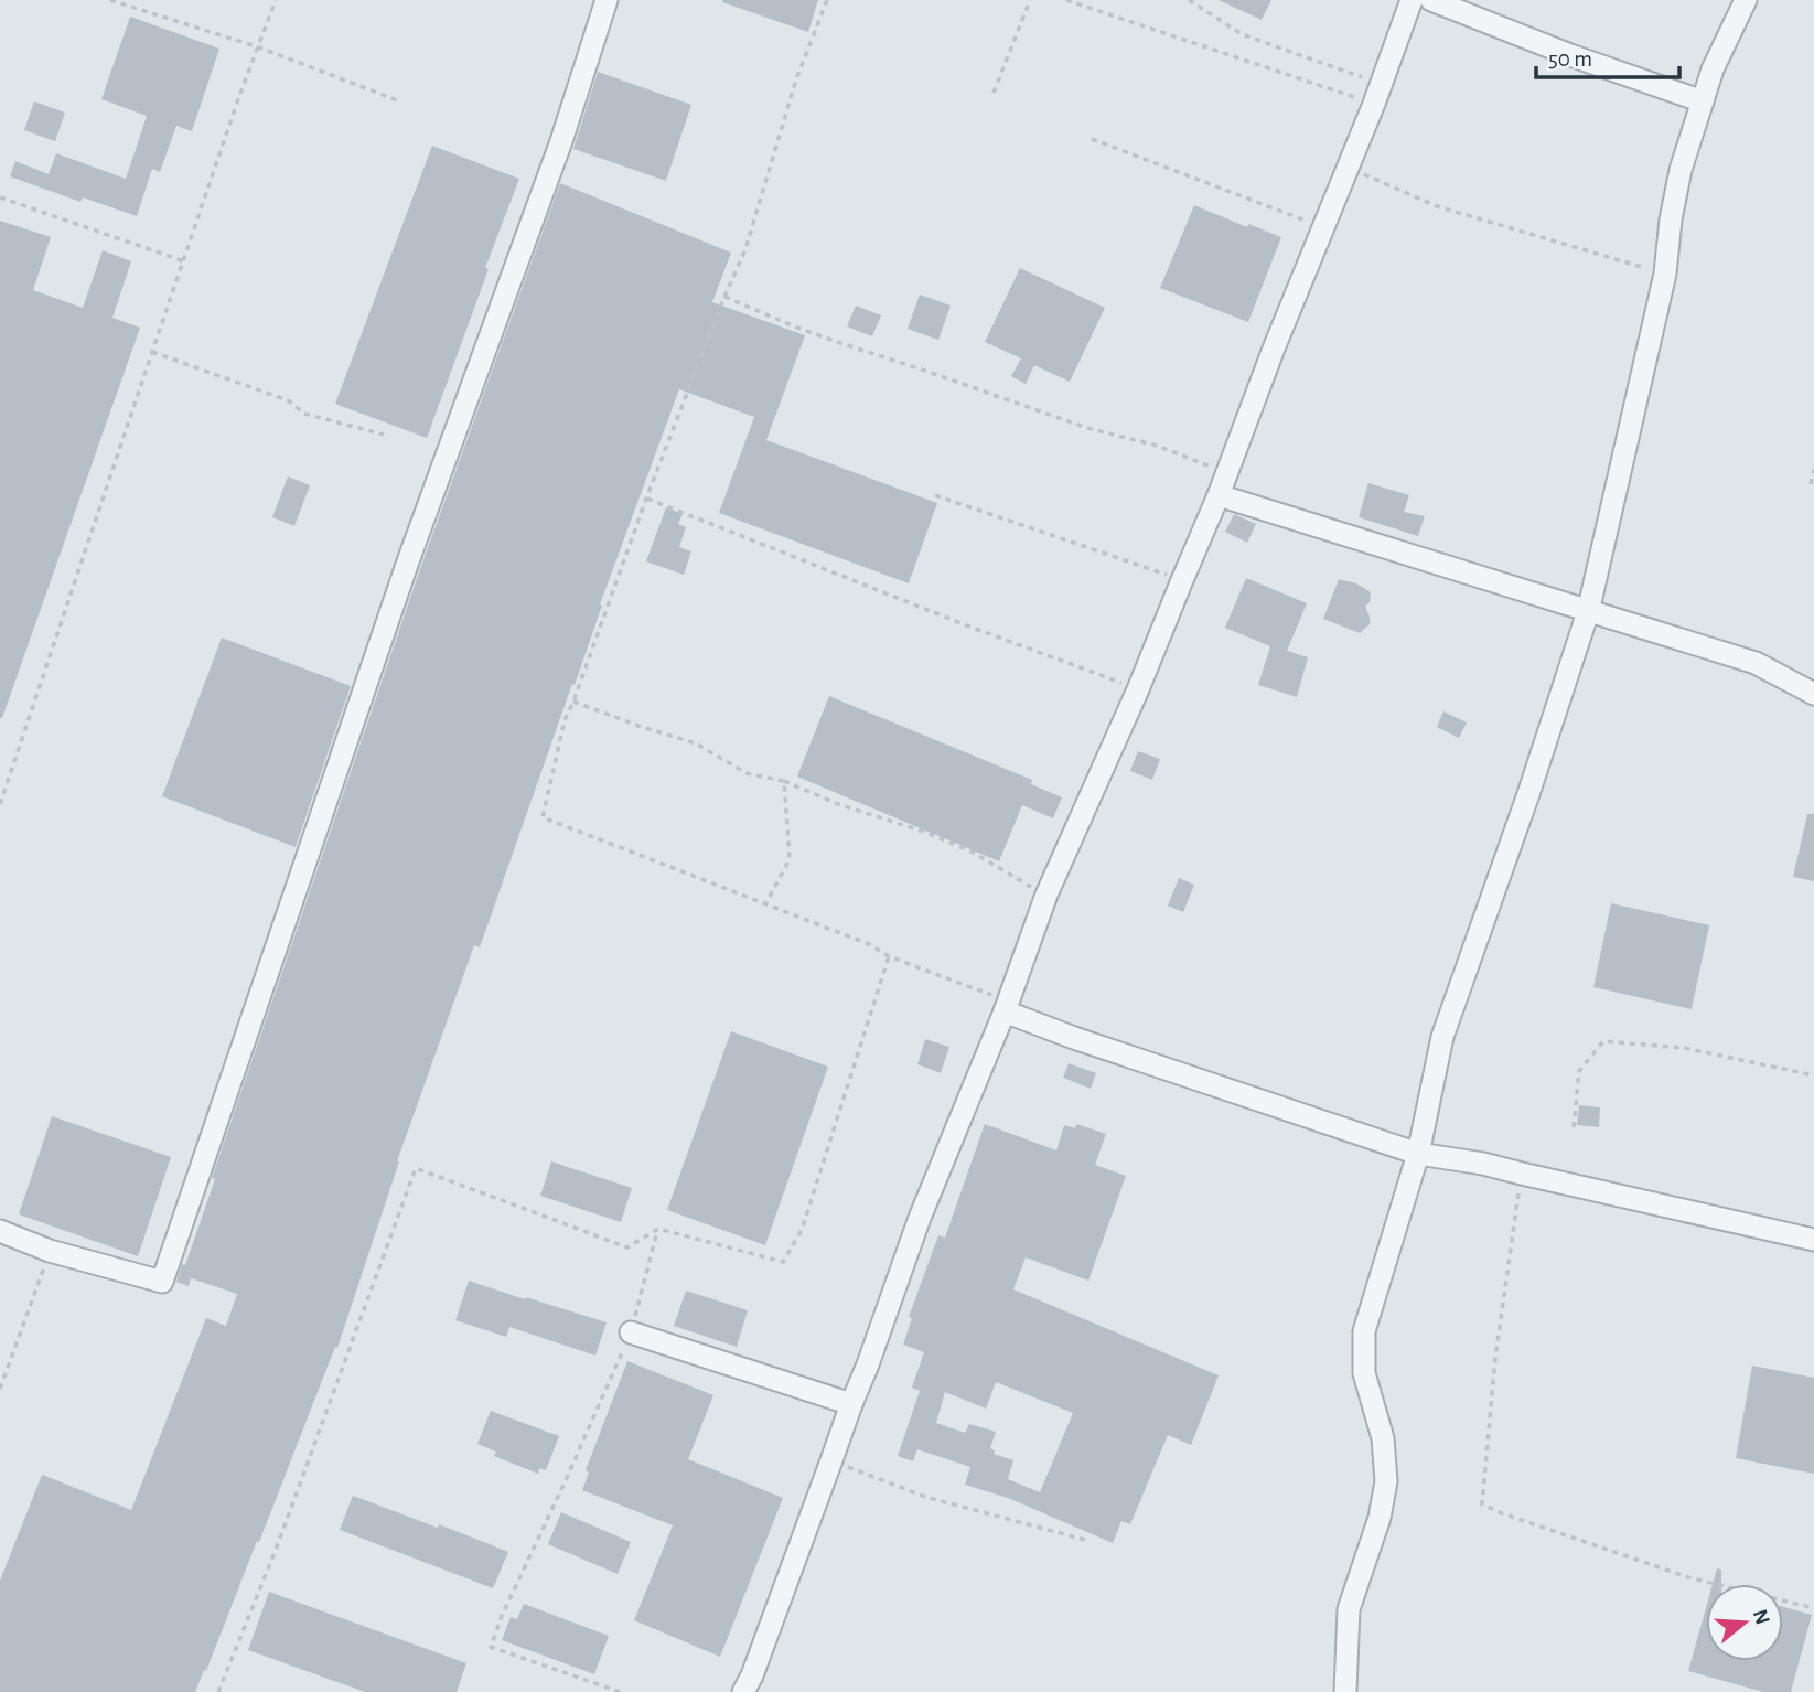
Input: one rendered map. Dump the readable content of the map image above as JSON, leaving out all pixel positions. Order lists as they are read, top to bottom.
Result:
{
  "scale_bar": "50 m",
  "north": "right"
}
